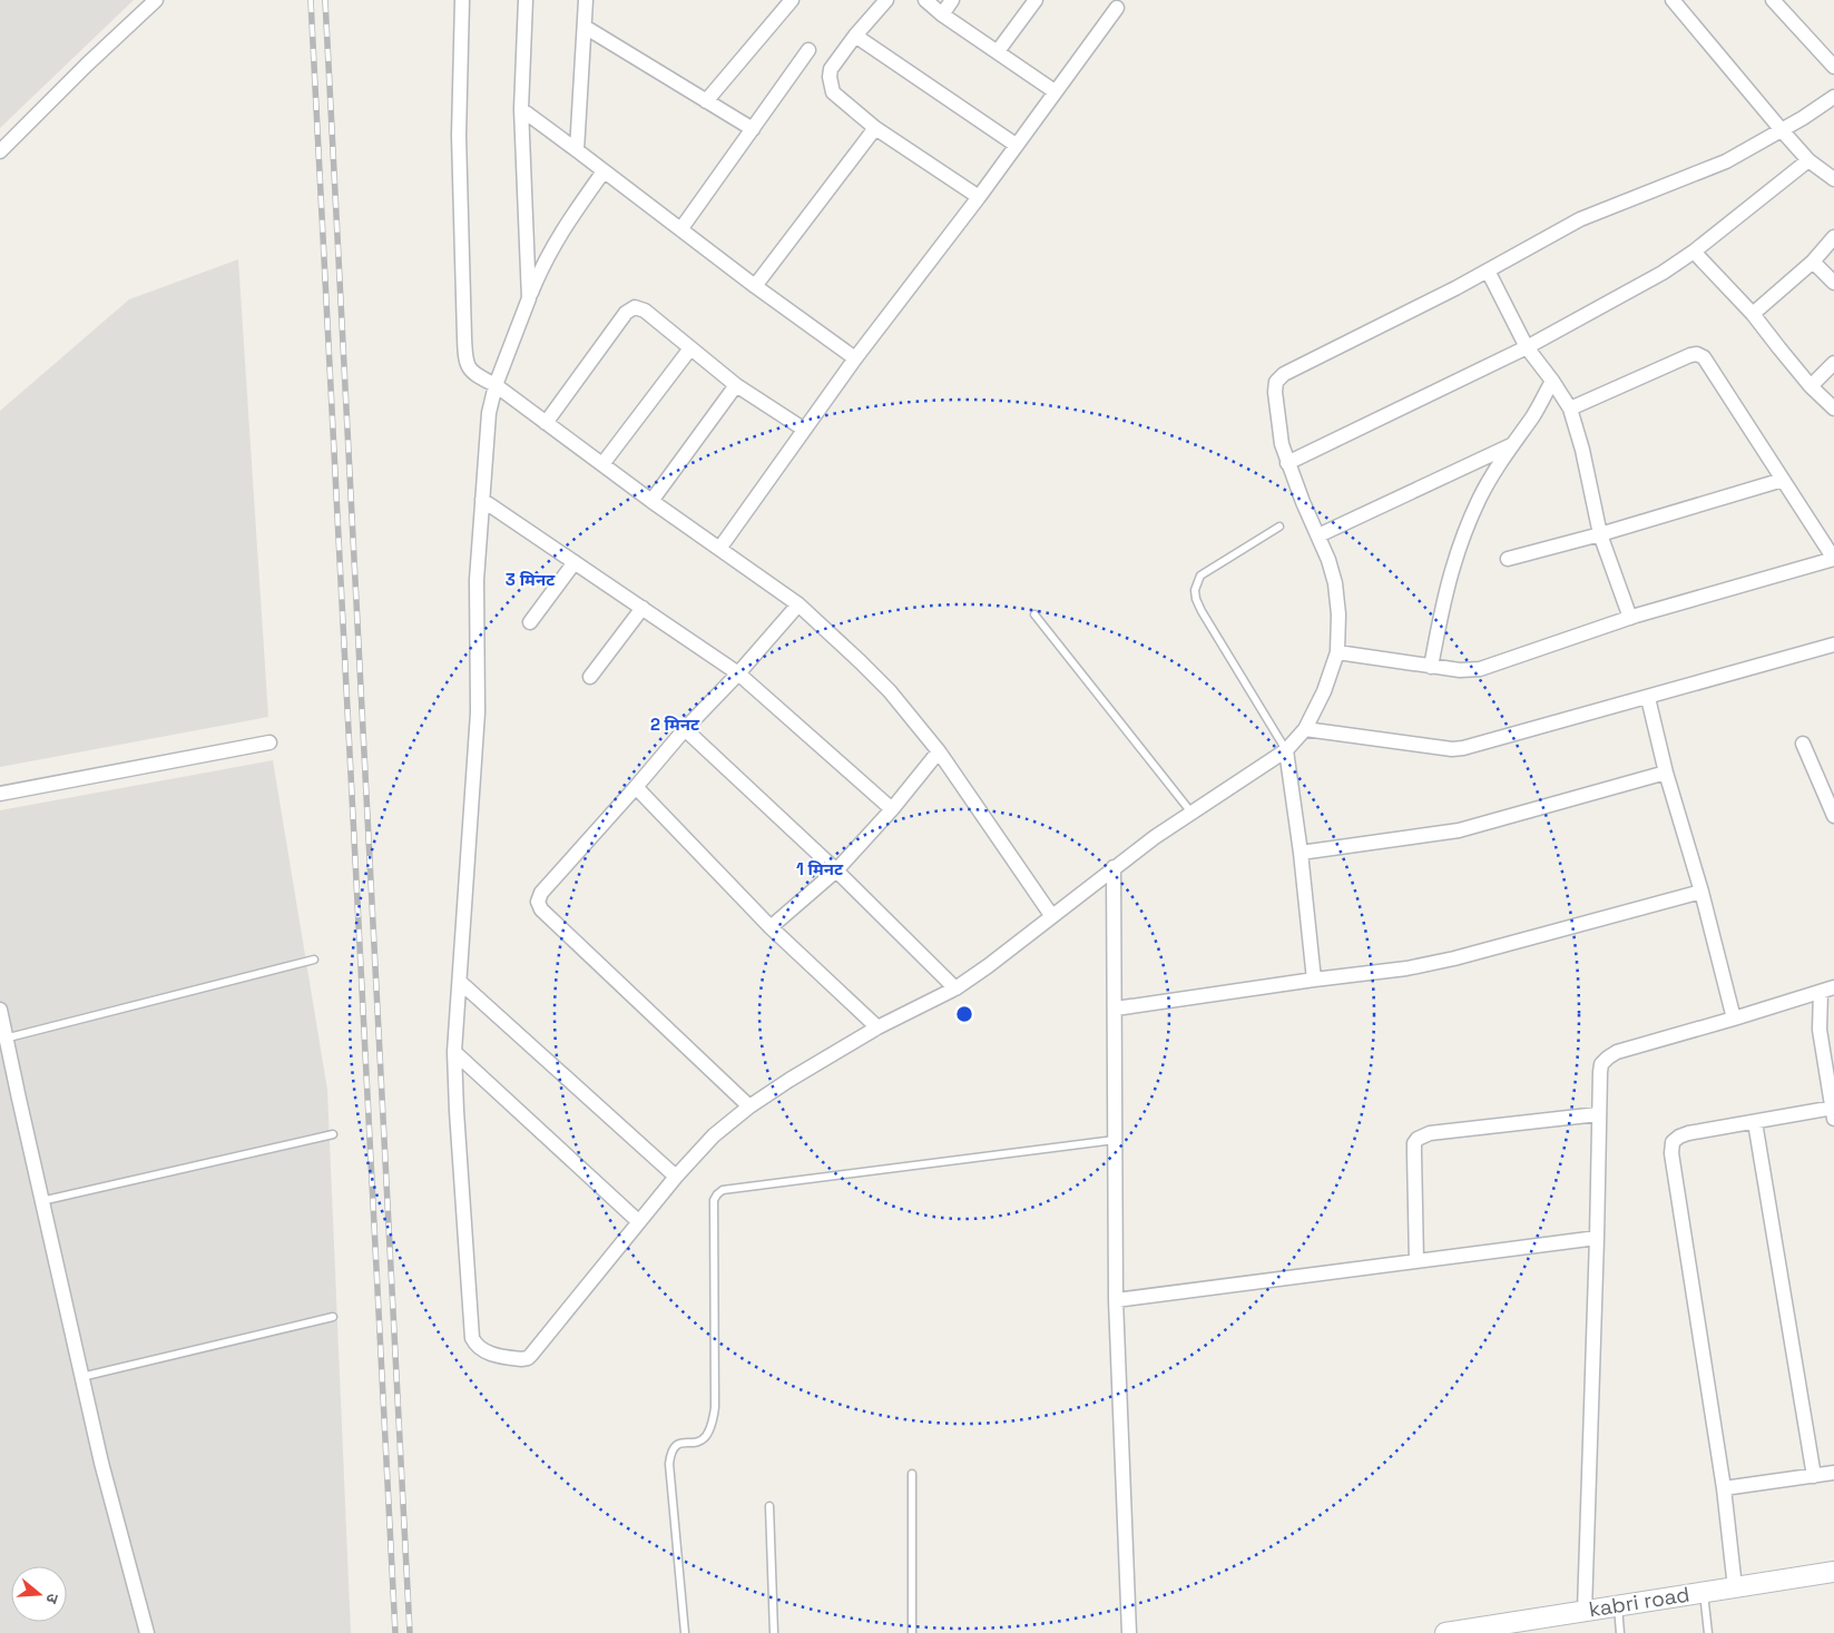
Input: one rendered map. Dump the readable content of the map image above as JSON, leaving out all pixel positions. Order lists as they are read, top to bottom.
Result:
{
  "streets": {
    "street": ["kabri road"]
  },
  "north": "right",
  "rings": ["3 मिनट", "2 मिनट", "1 मिनट"]
}
